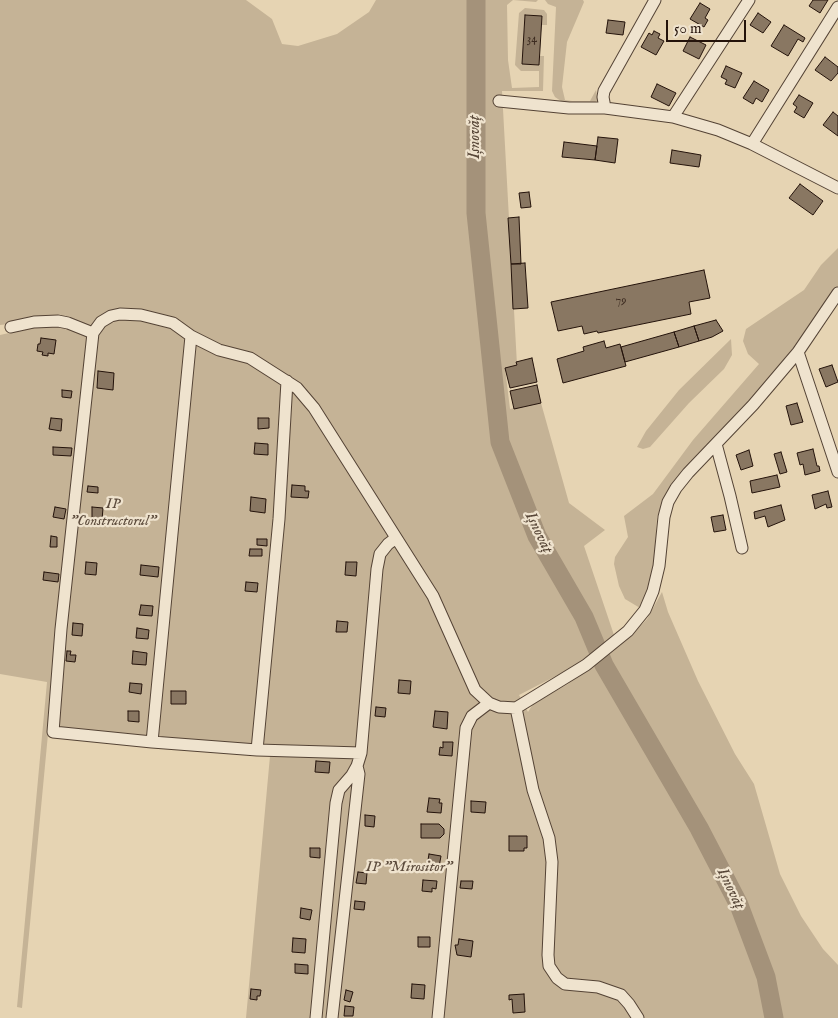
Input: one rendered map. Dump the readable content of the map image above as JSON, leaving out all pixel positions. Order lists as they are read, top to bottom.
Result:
{
  "water": ["Ișnovăț"],
  "parks": ["IP \"Constructorul\"", "IP \"Mirositor\""],
  "house_numbers": ["34", "79"],
  "scale_bar": "50 m"
}
